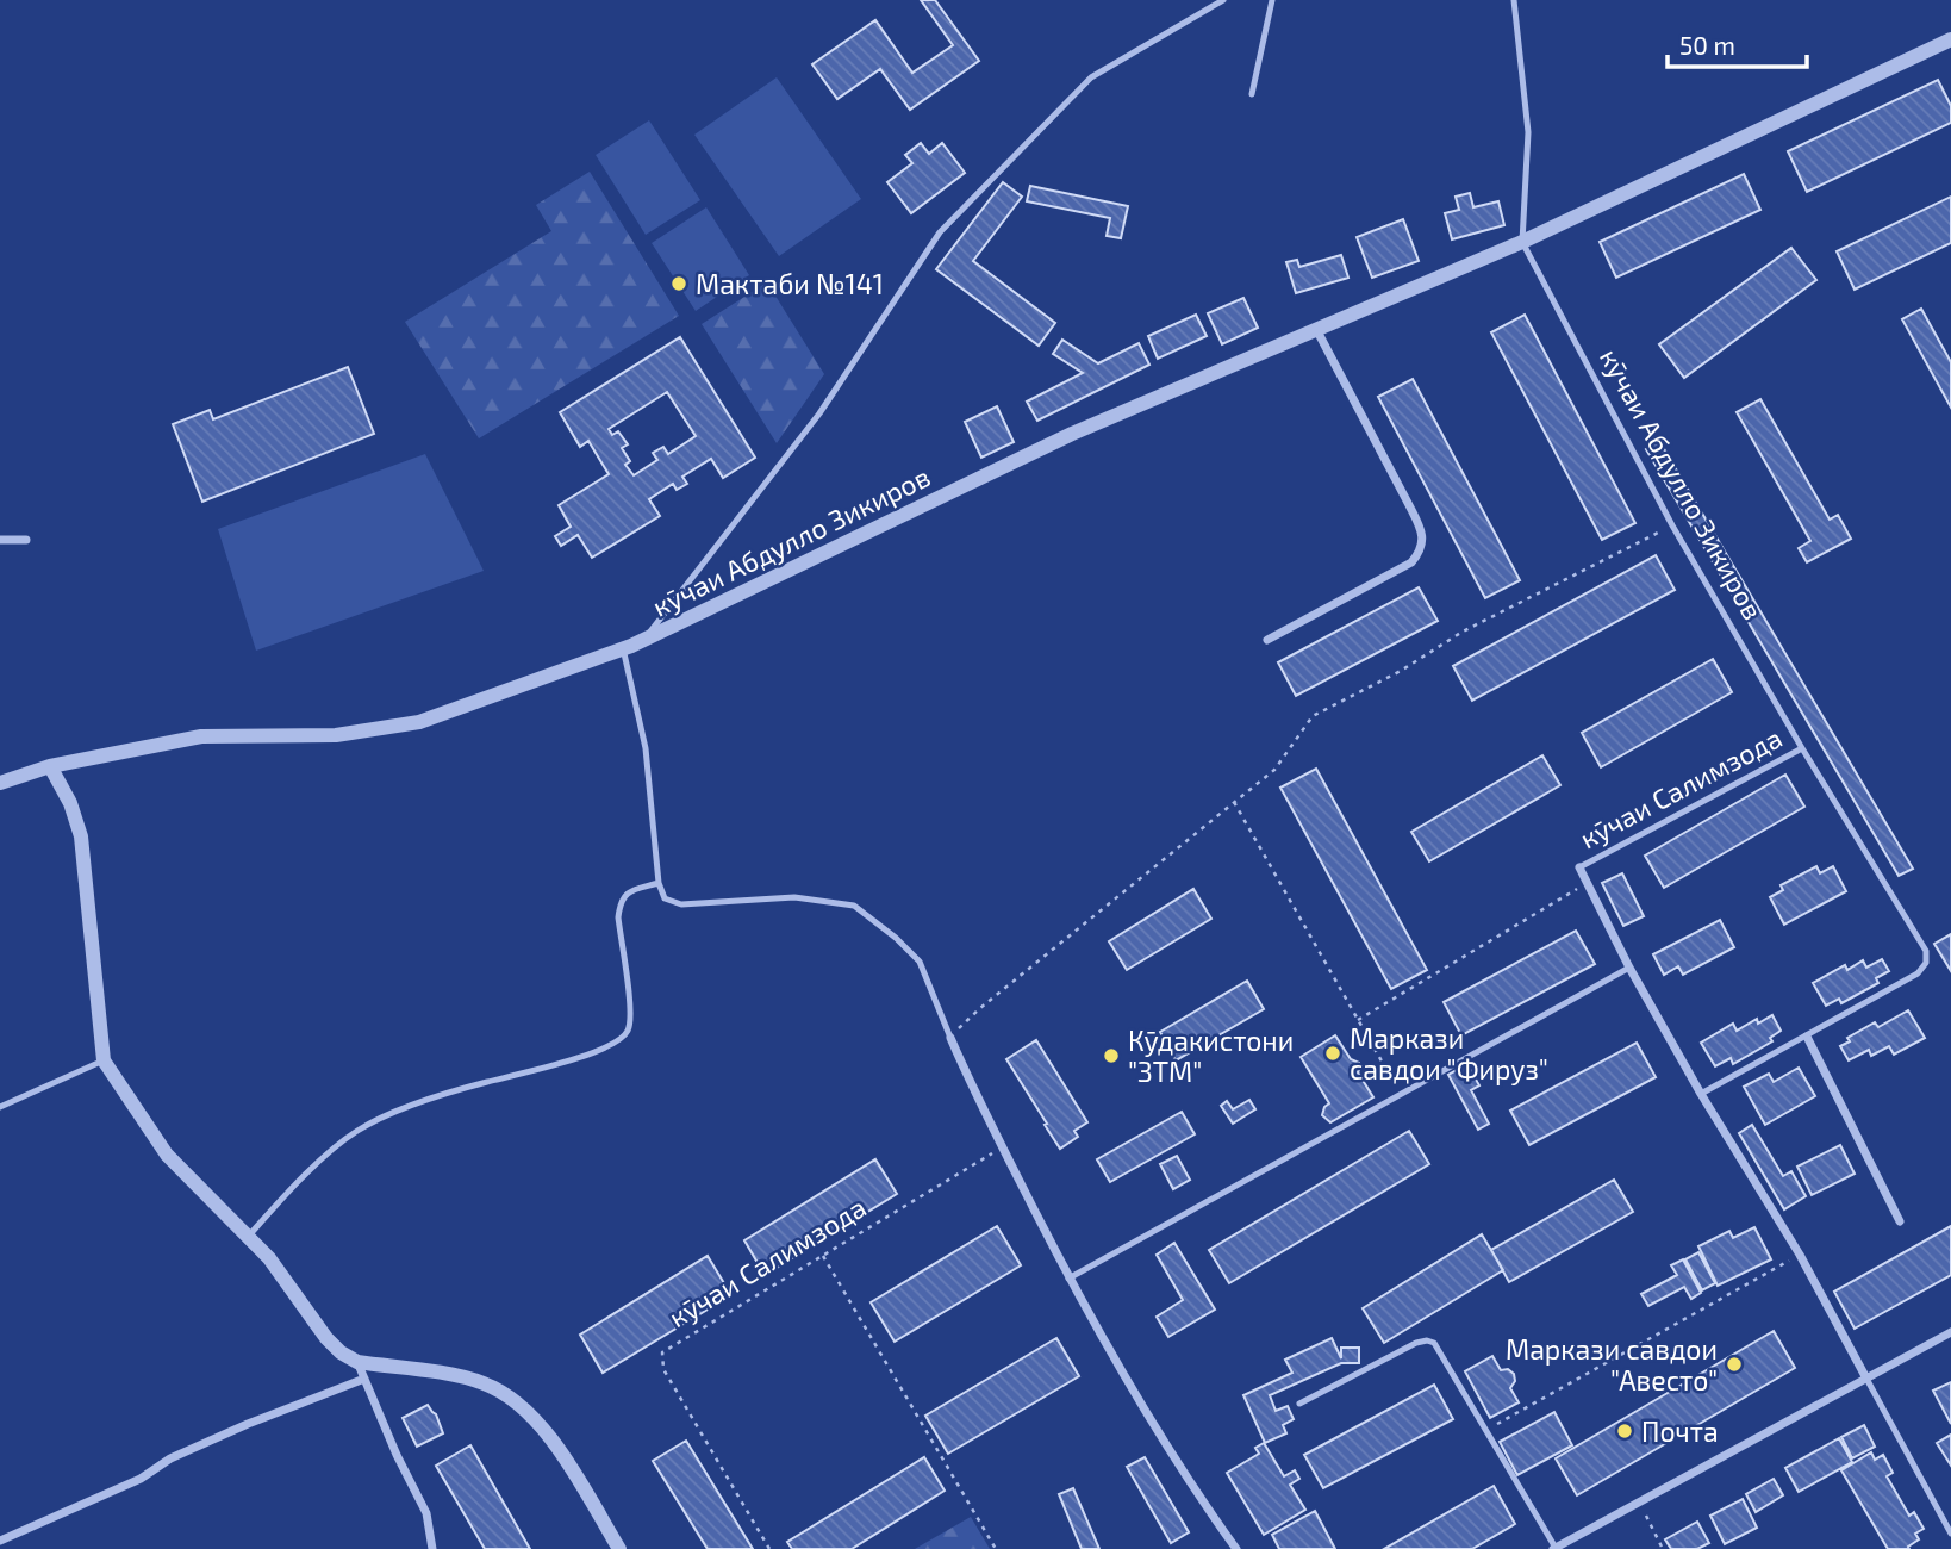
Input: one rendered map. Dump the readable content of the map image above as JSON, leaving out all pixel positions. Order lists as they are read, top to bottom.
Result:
{
  "streets": {
    "street": ["кӯчаи Абдулло Зикиров", "кӯчаи Салимзода"]
  },
  "crossings": [
    ["кӯчаи Абдулло Зикиров", "кӯчаи Салимзода"]
  ],
  "places": [
    "Мактаби №141",
    "Маркази савдои \"Фируз\"",
    "Кӯдакистони \"ЗТМ\"",
    "Маркази савдои \"Авесто\"",
    "Почта"
  ],
  "scale_bar": "50 m"
}
